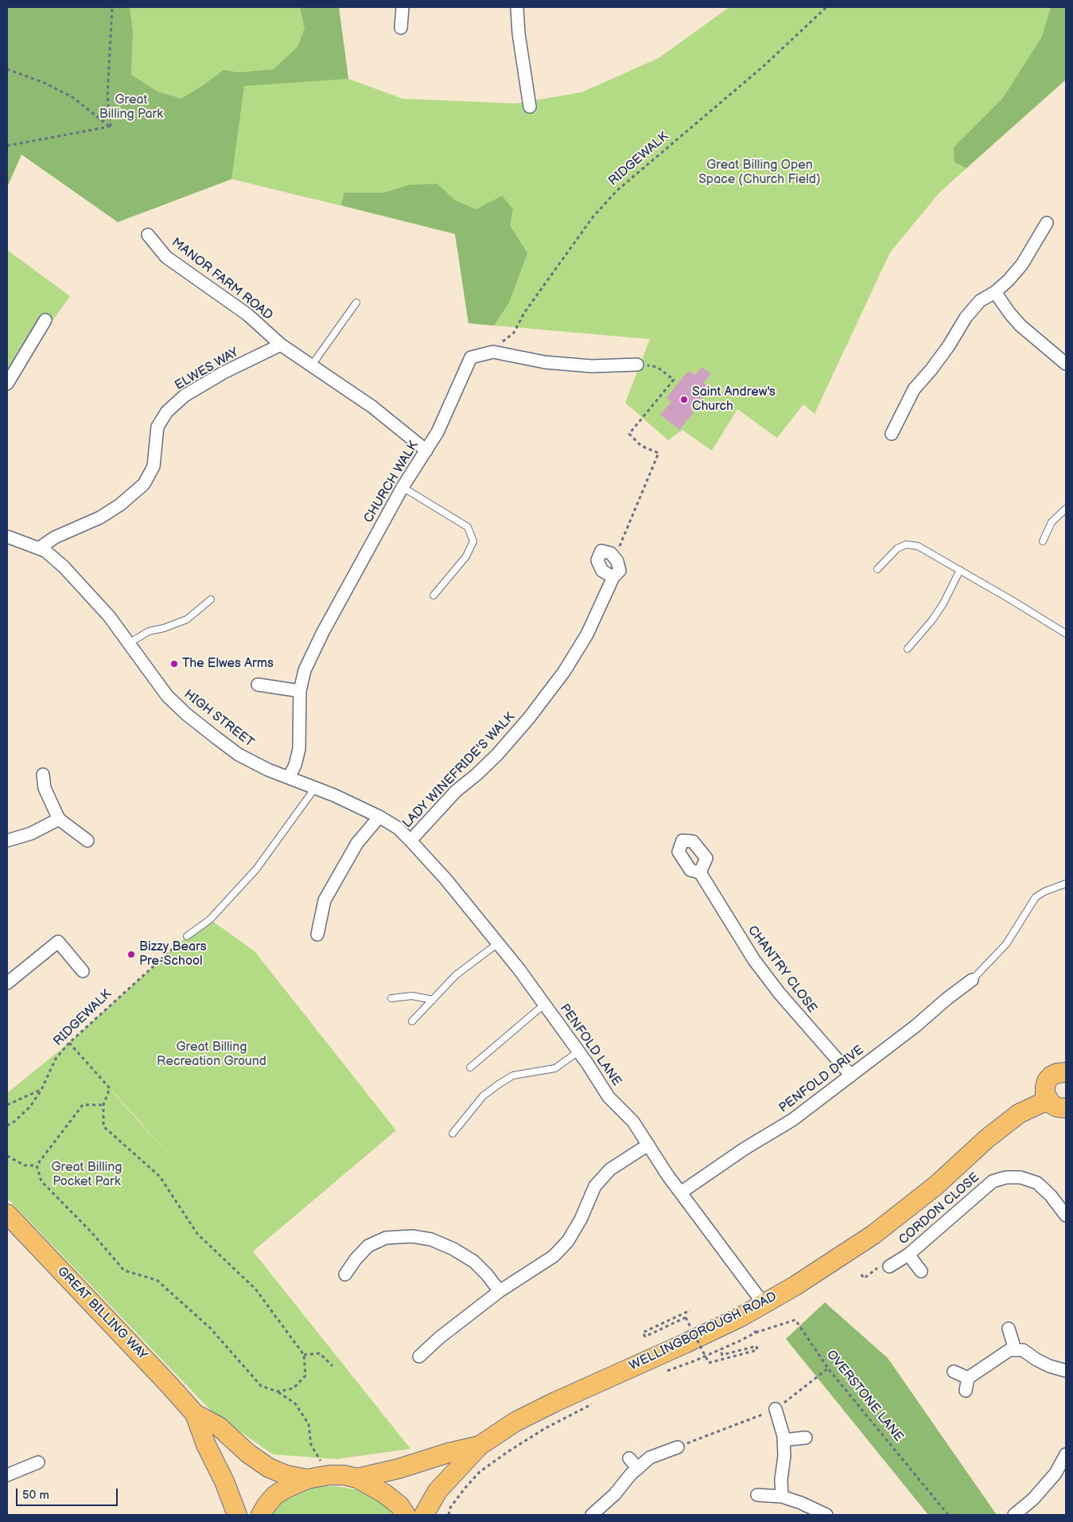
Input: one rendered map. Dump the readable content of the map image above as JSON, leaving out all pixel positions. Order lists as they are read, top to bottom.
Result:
{
  "streets": {
    "main road": ["GREAT BILLING WAY", "WELLINGBOROUGH ROAD"],
    "street": [
      "MANOR FARM ROAD",
      "ELWES WAY",
      "CHURCH WALK",
      "HIGH STREET",
      "LADY WINEFRIDE'S WALK",
      "CHANTRY CLOSE",
      "PENFOLD LANE",
      "PENFOLD DRIVE",
      "CORDON CLOSE"
    ],
    "path": ["RIDGEWALK", "OVERSTONE LANE"]
  },
  "crossings": [
    ["RIDGEWALK", "CHURCH WALK"],
    ["MANOR FARM ROAD", "ELWES WAY"],
    ["ELWES WAY", "HIGH STREET"],
    ["CHURCH WALK", "HIGH STREET"],
    ["HIGH STREET", "PENFOLD LANE"],
    ["LADY WINEFRIDE'S WALK", "PENFOLD LANE"],
    ["CHANTRY CLOSE", "PENFOLD DRIVE"],
    ["PENFOLD LANE", "PENFOLD DRIVE"],
    ["PENFOLD LANE", "WELLINGBOROUGH ROAD"]
  ],
  "parks": [
    "Great Billing Park",
    "Great Billing Open Space (Church Field)",
    "Great Billing Recreation Ground",
    "Great Billing Pocket Park"
  ],
  "places": ["Saint Andrew's Church", "The Elwes Arms", "Bizzy Bears Pre-School"],
  "scale_bar": "50 m"
}
